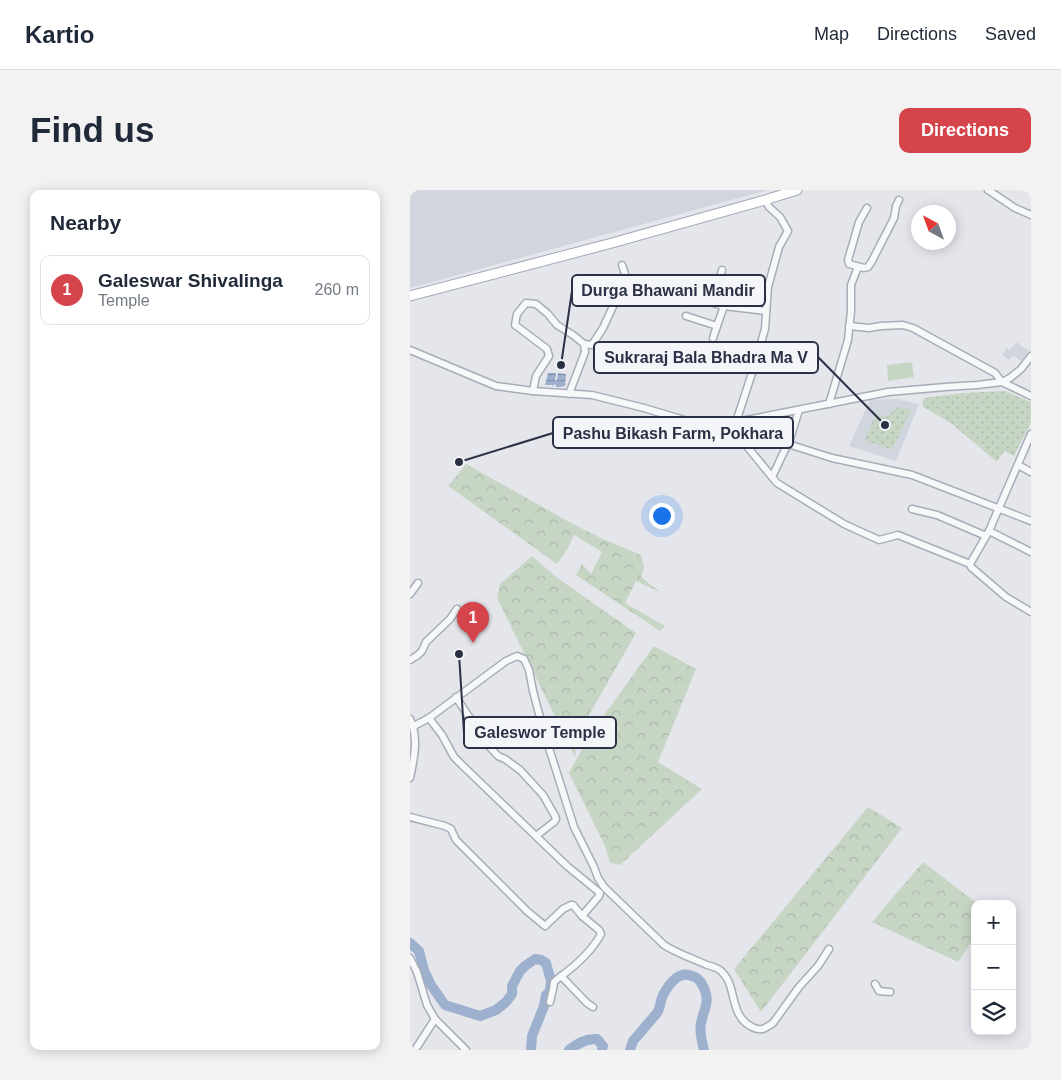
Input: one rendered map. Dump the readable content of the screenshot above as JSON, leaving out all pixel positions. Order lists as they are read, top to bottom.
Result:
{
  "places": [
    "Durga Bhawani Mandir",
    "Sukraraj Bala Bhadra Ma V",
    "Pashu Bikash Farm, Pokhara",
    "Galeswor Temple"
  ],
  "north": "top left",
  "page": {
    "header": "Kartio",
    "nav": ["Map", "Directions", "Saved"],
    "buttons": "Directions",
    "title": "Find us",
    "heading": "Nearby",
    "list": [
      {
        "mark": "1",
        "name": "Galeswar Shivalinga",
        "note": "Temple",
        "value": "260 m"
      }
    ],
    "pins": "1",
    "map_buttons": ["+", "−"]
  }
}
